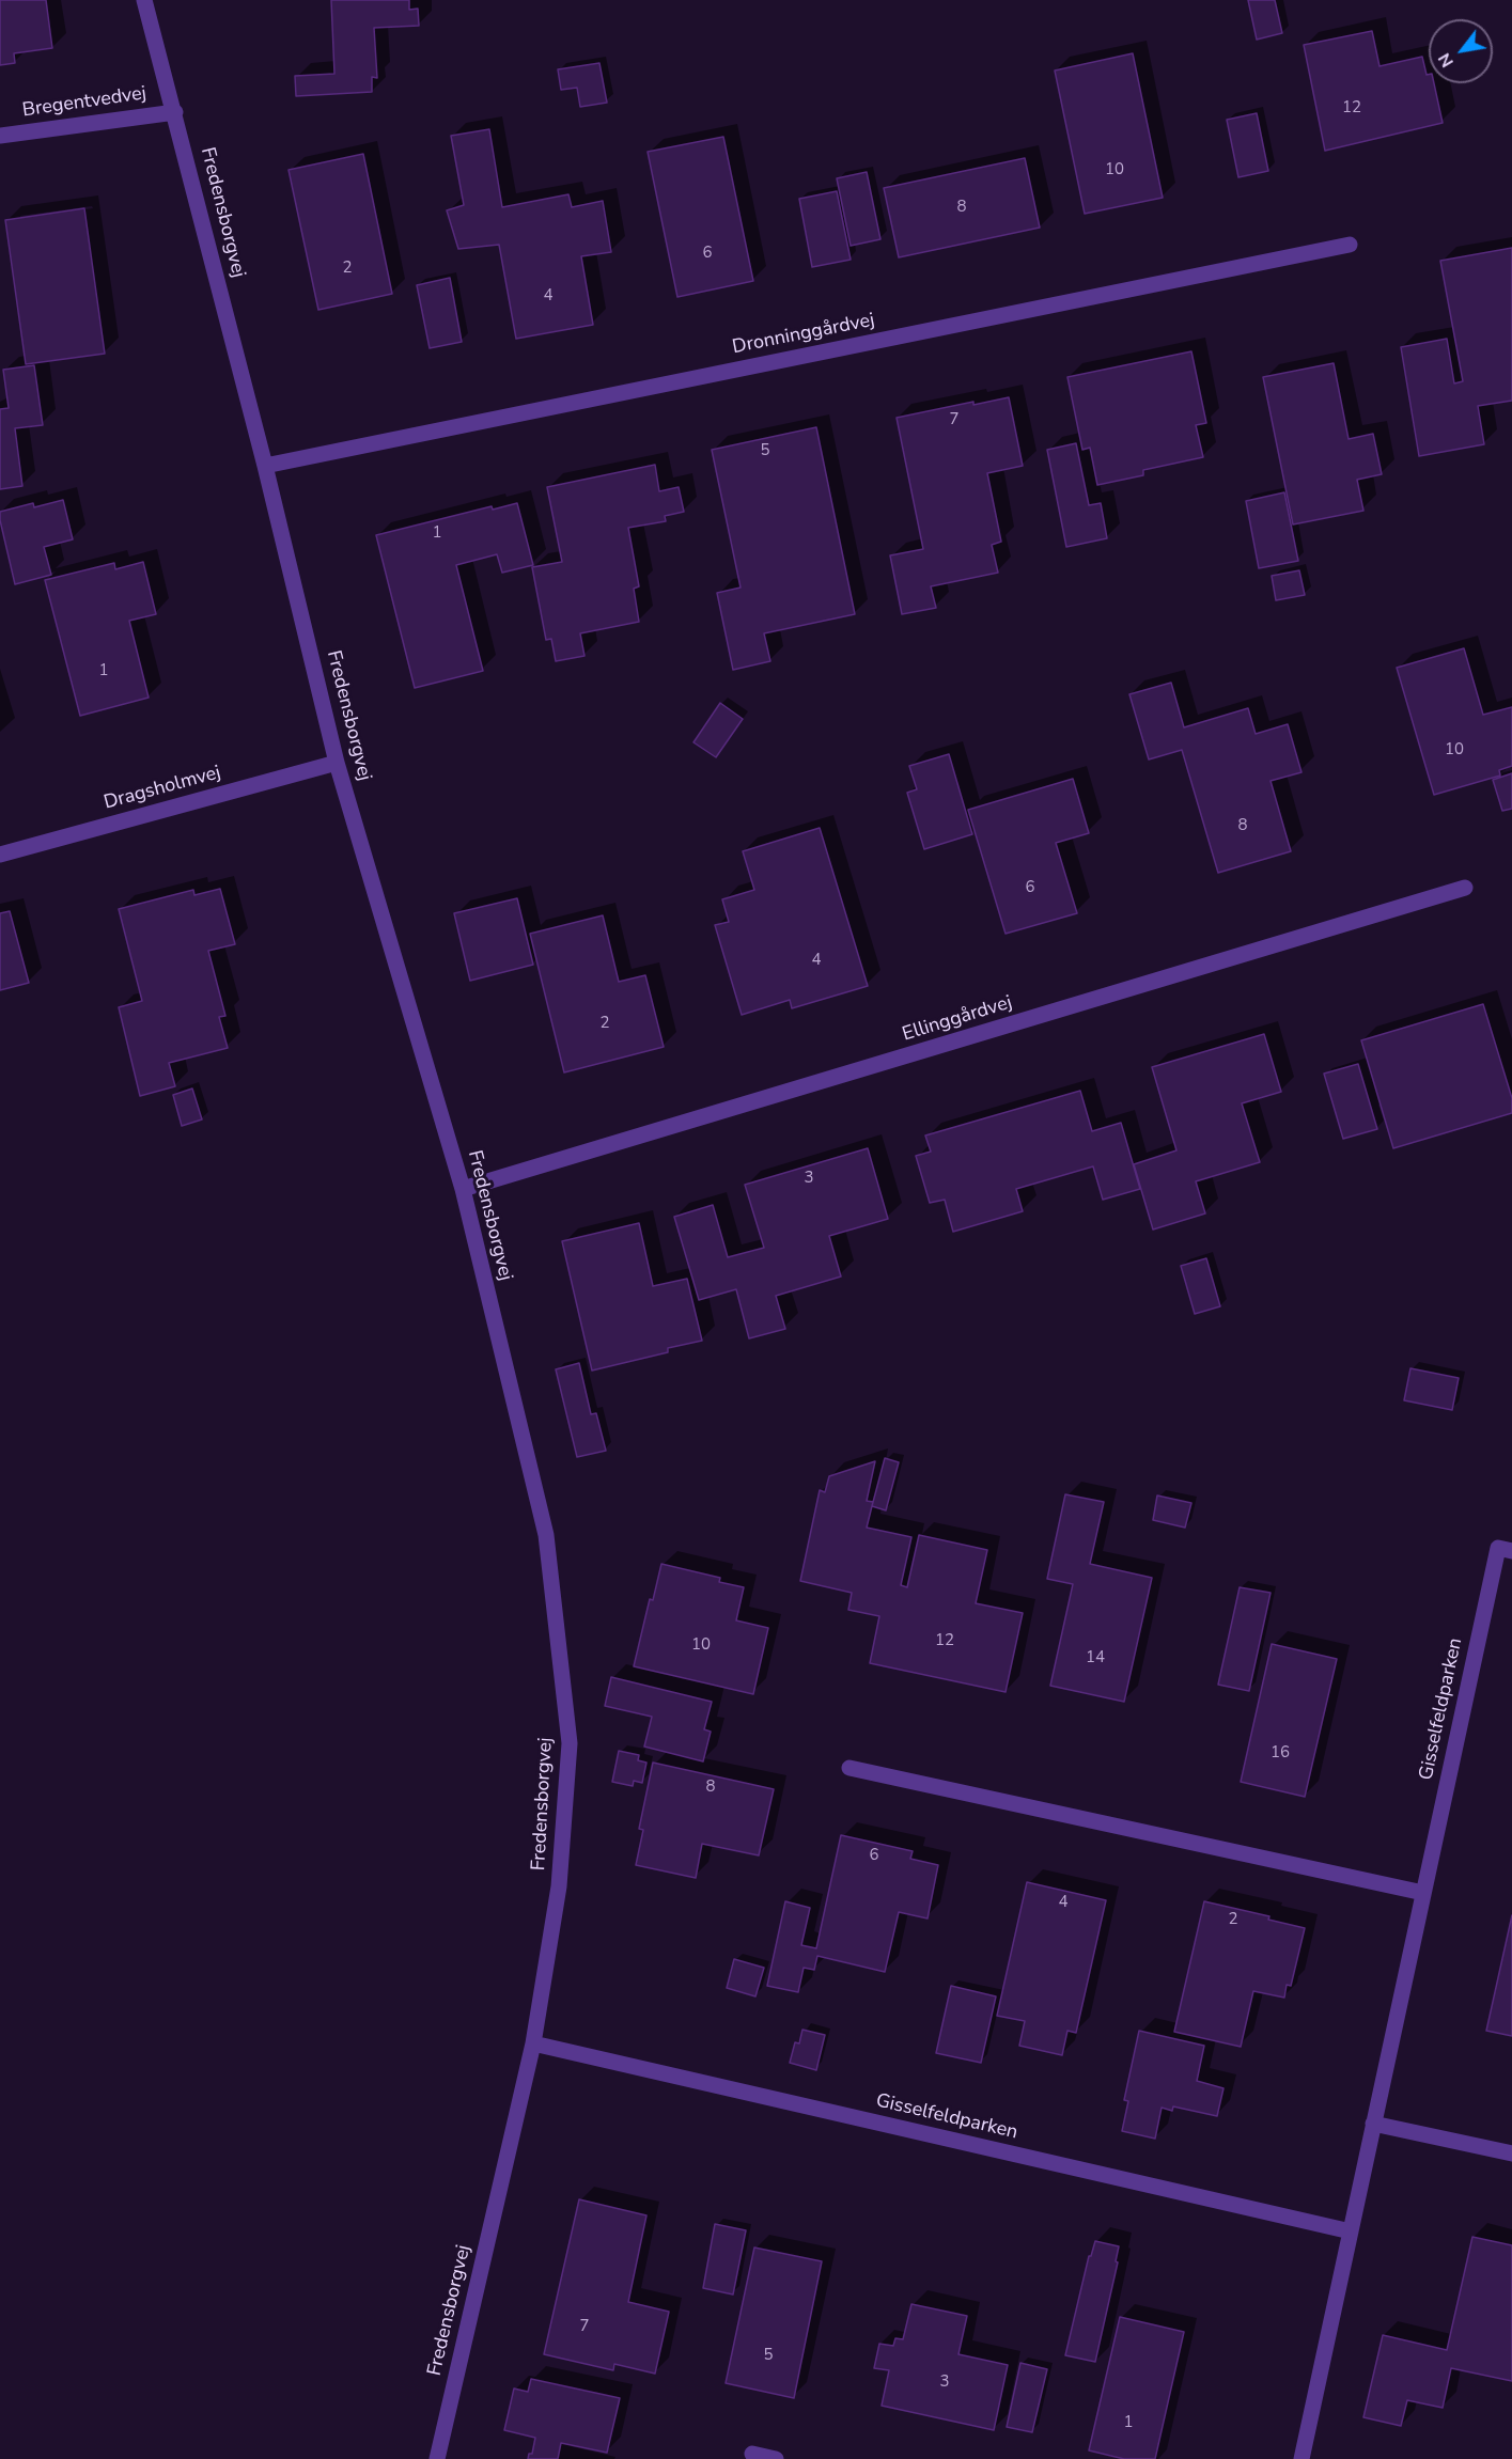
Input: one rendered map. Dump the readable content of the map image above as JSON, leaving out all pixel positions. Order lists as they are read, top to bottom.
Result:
{
  "streets": {
    "street": [
      "Bregentvedvej",
      "Fredensborgvej",
      "Dronninggårdvej",
      "Dragsholmvej",
      "Ellinggårdvej",
      "Gisselfeldparken"
    ]
  },
  "crossings": [
    ["Bregentvedvej", "Fredensborgvej"],
    ["Fredensborgvej", "Dronninggårdvej"],
    ["Fredensborgvej", "Dragsholmvej"],
    ["Fredensborgvej", "Ellinggårdvej"],
    ["Fredensborgvej", "Gisselfeldparken"]
  ],
  "house_numbers": [
    "12",
    "10",
    "8",
    "6",
    "2",
    "4",
    "7",
    "5",
    "1",
    "1",
    "10",
    "8",
    "6",
    "4",
    "2",
    "3",
    "12",
    "10",
    "14",
    "16",
    "8",
    "6",
    "4",
    "2",
    "7",
    "5",
    "3",
    "1"
  ],
  "north": "bottom left"
}
